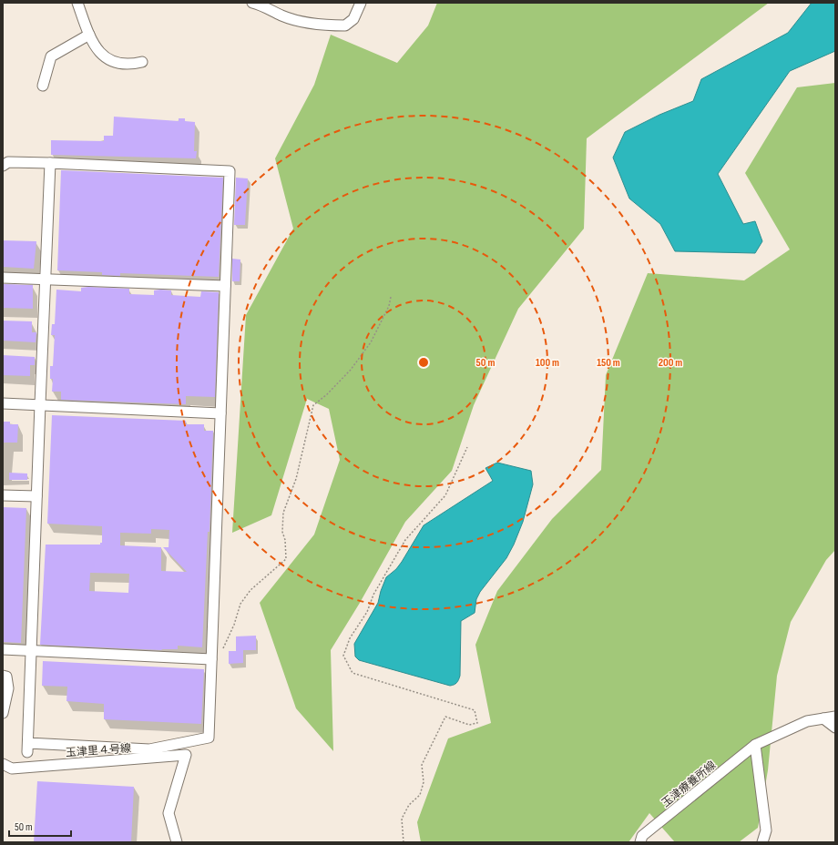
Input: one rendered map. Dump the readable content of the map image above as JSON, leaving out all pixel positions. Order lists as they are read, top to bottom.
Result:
{
  "streets": {
    "street": ["玉津里４号線", "玉津療養所線"]
  },
  "scale_bar": "50 m",
  "rings": [
    "50 m",
    "100 m",
    "150 m",
    "200 m"
  ]
}
